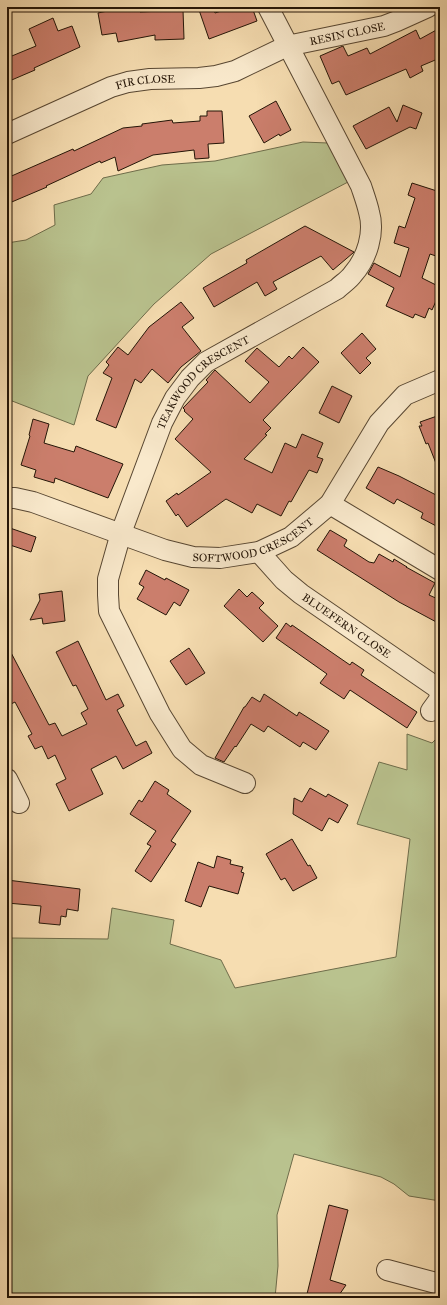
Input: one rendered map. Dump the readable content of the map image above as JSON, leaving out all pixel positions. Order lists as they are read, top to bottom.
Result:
{
  "streets": {
    "street": [
      "RESIN CLOSE",
      "FIR CLOSE",
      "TEAKWOOD CRESCENT",
      "SOFTWOOD CRESCENT",
      "BLUEFERN CLOSE"
    ]
  },
  "crossings": [
    ["RESIN CLOSE", "FIR CLOSE"],
    ["RESIN CLOSE", "TEAKWOOD CRESCENT"],
    ["FIR CLOSE", "TEAKWOOD CRESCENT"],
    ["TEAKWOOD CRESCENT", "SOFTWOOD CRESCENT"],
    ["SOFTWOOD CRESCENT", "BLUEFERN CLOSE"]
  ]
}
